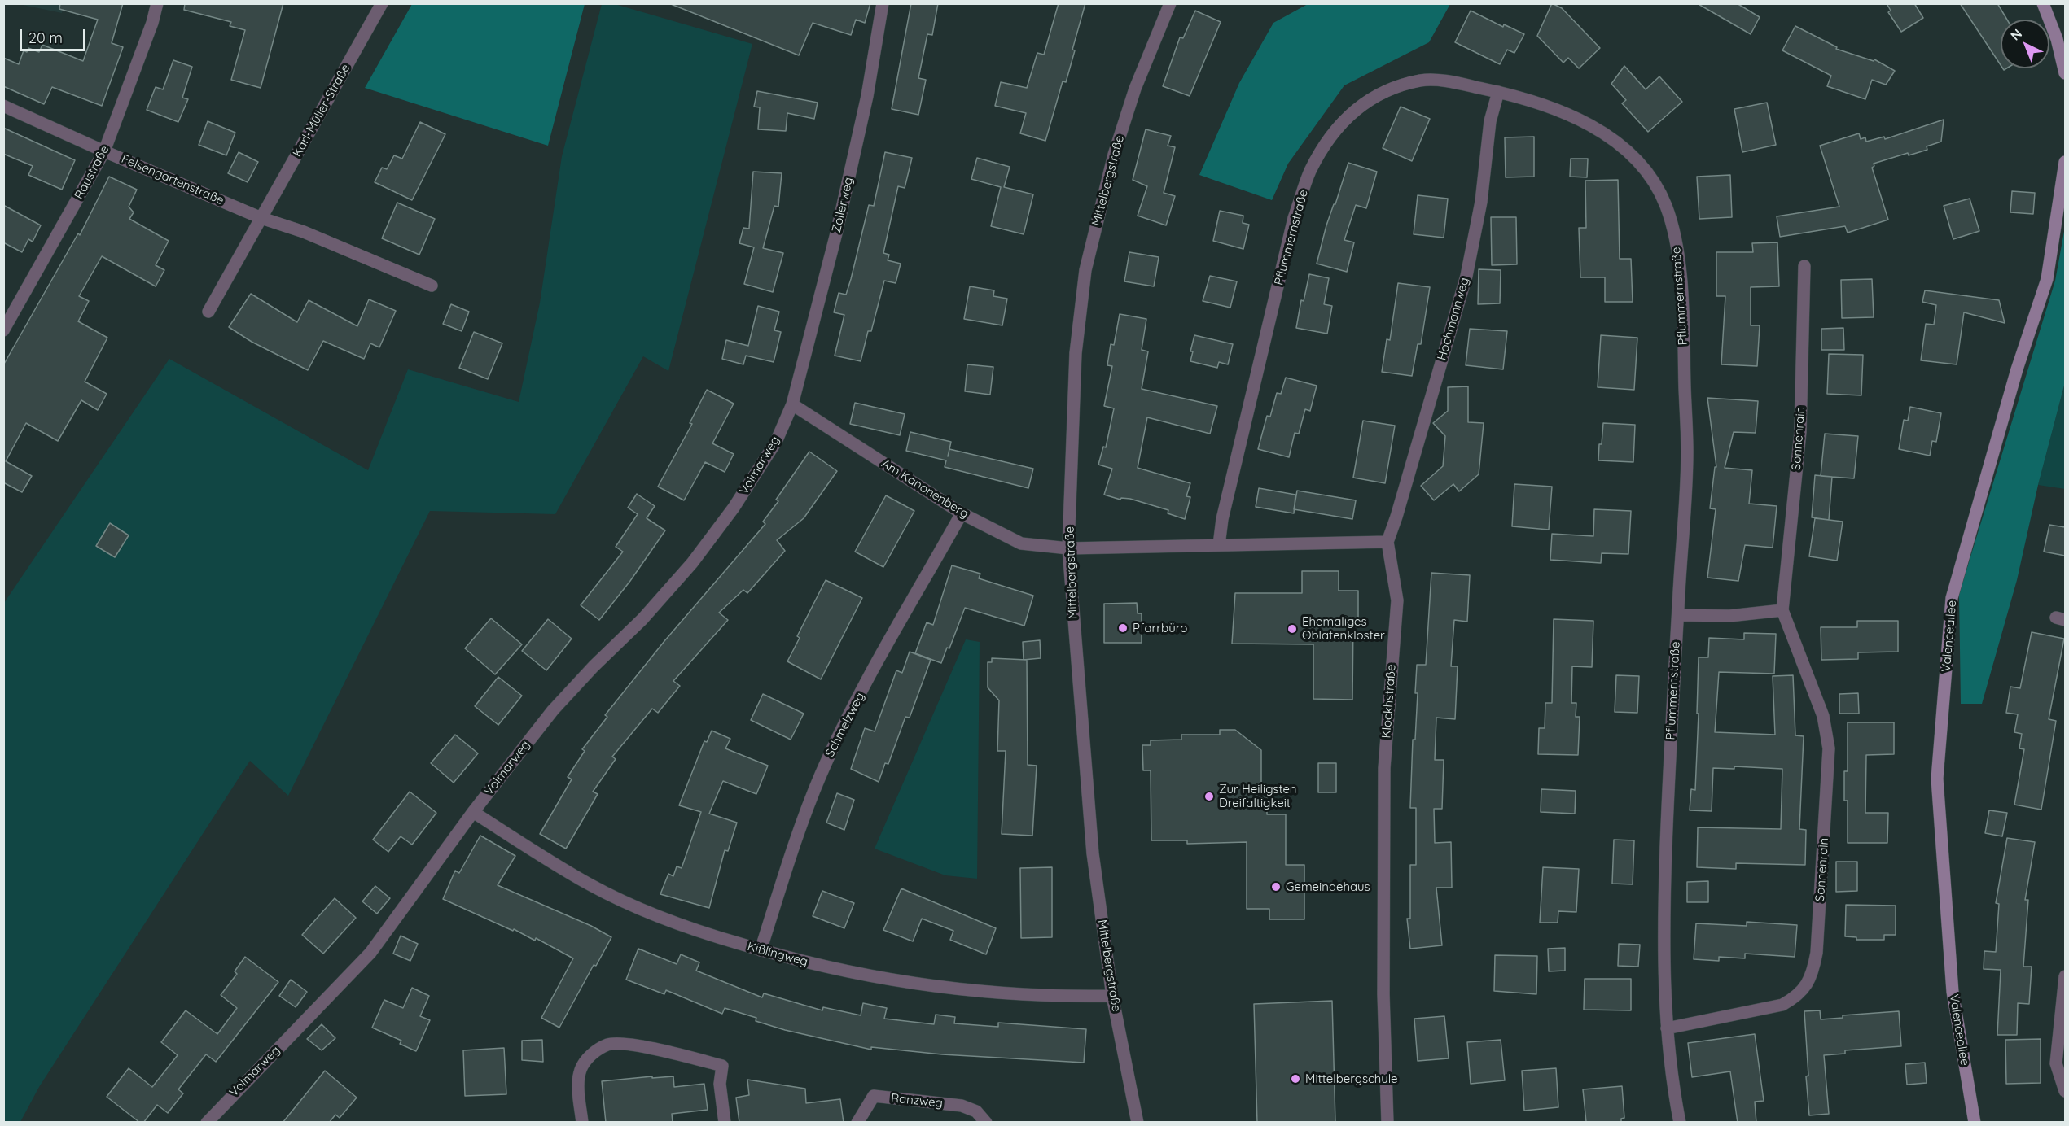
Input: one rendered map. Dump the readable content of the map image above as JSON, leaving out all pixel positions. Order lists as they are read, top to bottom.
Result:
{
  "streets": {
    "street": [
      "Karl-Müller-Straße",
      "Raustraße",
      "Felsengartenstraße",
      "Mittelbergstraße",
      "Zollerweg",
      "Pflummernstraße",
      "Hochmannweg",
      "Sonnenrain",
      "Volmarweg",
      "Am Kanonenberg",
      "Valenceallee",
      "Klockhstraße",
      "Schmelzweg",
      "Kißlingweg",
      "Ranzweg"
    ]
  },
  "crossings": [
    ["Karl-Müller-Straße", "Felsengartenstraße"],
    ["Raustraße", "Felsengartenstraße"],
    ["Mittelbergstraße", "Am Kanonenberg"],
    ["Mittelbergstraße", "Kißlingweg"],
    ["Zollerweg", "Volmarweg"],
    ["Zollerweg", "Am Kanonenberg"],
    ["Pflummernstraße", "Hochmannweg"],
    ["Pflummernstraße", "Sonnenrain"],
    ["Hochmannweg", "Klockhstraße"],
    ["Volmarweg", "Am Kanonenberg"],
    ["Volmarweg", "Kißlingweg"],
    ["Am Kanonenberg", "Schmelzweg"],
    ["Schmelzweg", "Kißlingweg"]
  ],
  "places": [
    "Pfarrbüro",
    "Ehemaliges Oblatenkloster",
    "Zur Heiligsten Dreifaltigkeit",
    "Gemeindehaus",
    "Mittelbergschule"
  ],
  "scale_bar": "20 m",
  "north": "top left"
}
